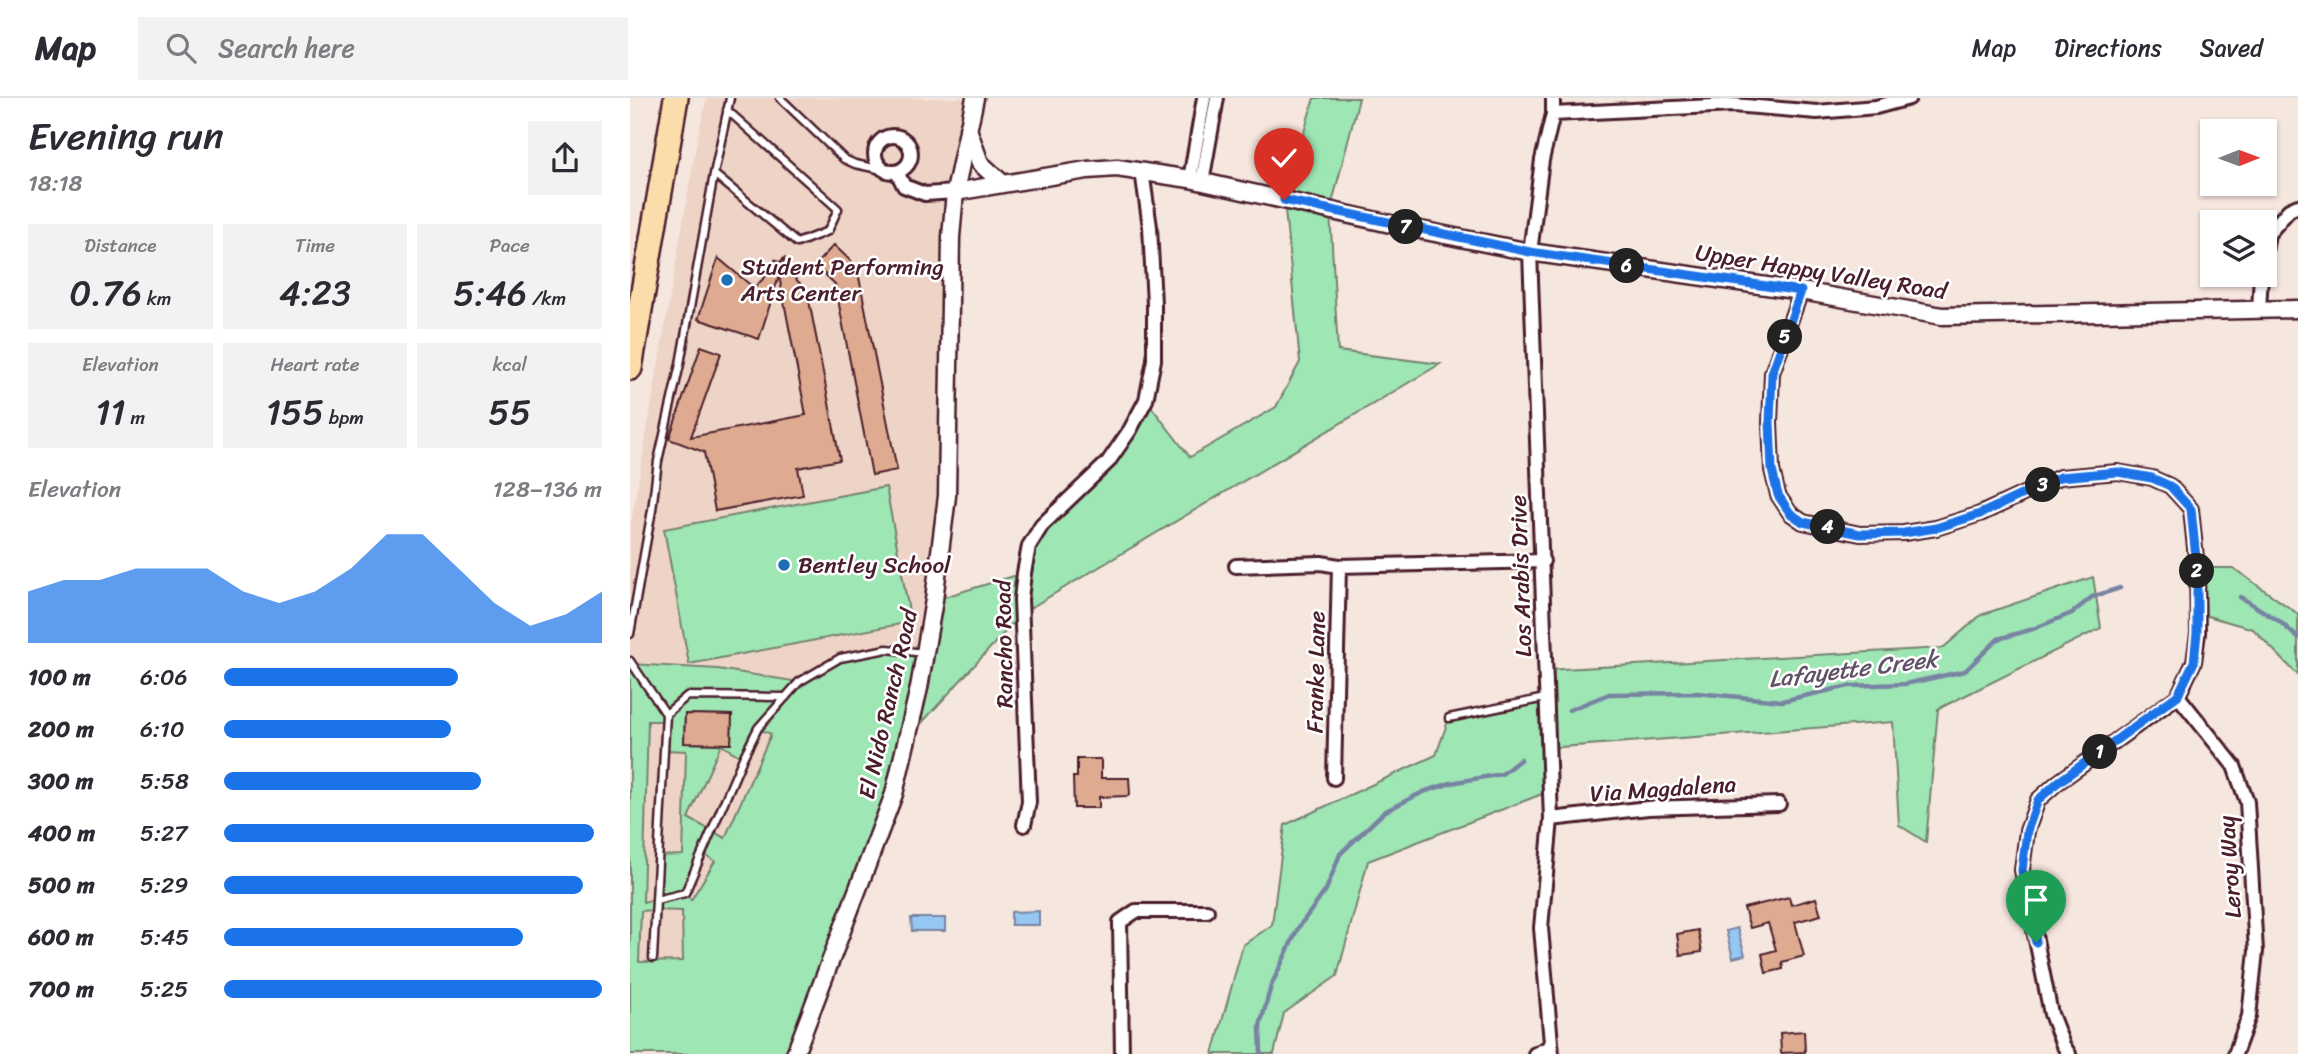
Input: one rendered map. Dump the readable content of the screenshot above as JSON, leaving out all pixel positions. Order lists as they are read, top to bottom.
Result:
{
  "streets": {
    "street": [
      "Upper Happy Valley Road",
      "Los Arabis Drive",
      "Rancho Road",
      "Franke Lane",
      "El Nido Ranch Road",
      "Via Magdalena",
      "Leroy Way"
    ]
  },
  "crossings": [
    ["Upper Happy Valley Road", "Los Arabis Drive"],
    ["Upper Happy Valley Road", "Rancho Road"],
    ["Upper Happy Valley Road", "El Nido Ranch Road"],
    ["Los Arabis Drive", "Via Magdalena"]
  ],
  "water": ["Lafayette Creek"],
  "places": ["Student Performing Arts Center", "Bentley School"],
  "north": "right",
  "page": {
    "header": "Map",
    "search": "Search here",
    "nav": ["Map", "Directions", "Saved"],
    "heading": ["Evening run", "18:18"],
    "pins": [
      "7",
      "6",
      "5",
      "3",
      "4",
      "2",
      "1"
    ],
    "stats": [
      ["Distance", "0.76 km"],
      ["Time", "4:23"],
      ["Pace", "5:46 /km"],
      ["Elevation", "11 m"],
      ["Heart rate", "155 bpm"],
      ["kcal", "55"]
    ],
    "chart": ["Elevation", "128–136 m"],
    "list": [
      {
        "name": "100 m",
        "note": "6:06"
      },
      {
        "name": "200 m",
        "note": "6:10"
      },
      {
        "name": "300 m",
        "note": "5:58"
      },
      {
        "name": "400 m",
        "note": "5:27"
      },
      {
        "name": "500 m",
        "note": "5:29"
      },
      {
        "name": "600 m",
        "note": "5:45"
      },
      {
        "name": "700 m",
        "note": "5:25"
      }
    ]
  }
}
